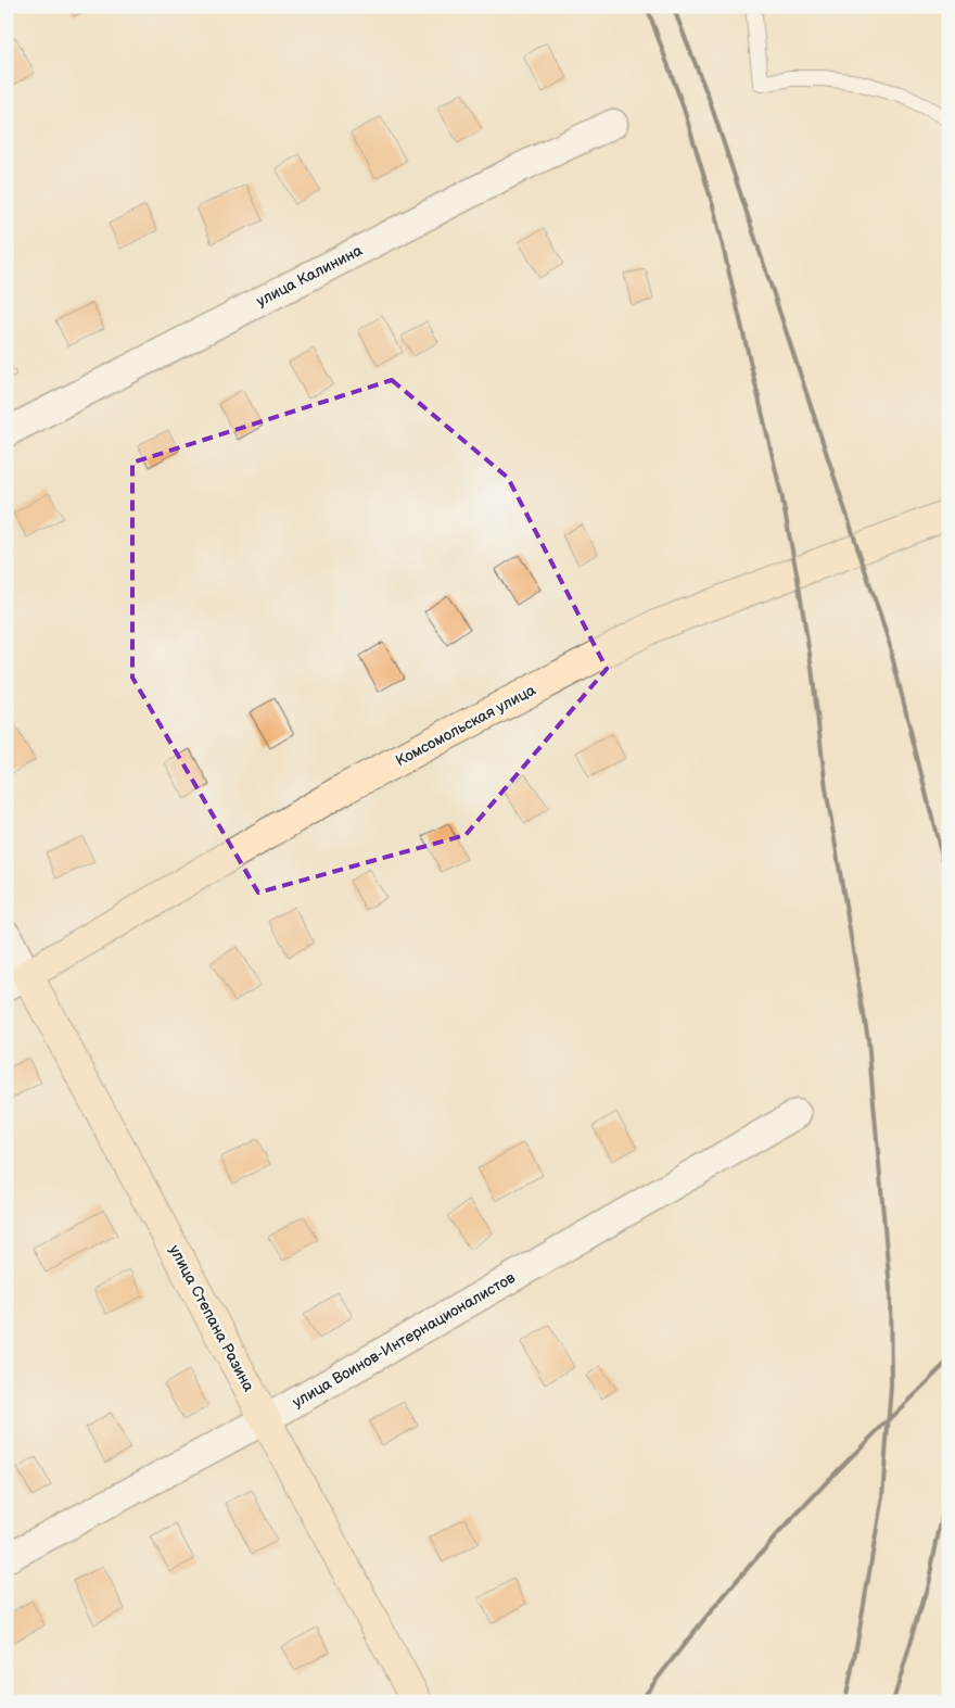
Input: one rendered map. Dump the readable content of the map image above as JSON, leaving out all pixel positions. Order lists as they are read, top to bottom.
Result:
{
  "streets": {
    "main road": ["Комсомольская улица", "улица Степана Разина"],
    "street": ["улица Калинина", "улица Воинов-Интернационалистов"]
  },
  "crossings": [
    ["Комсомольская улица", "улица Степана Разина"],
    ["улица Степана Разина", "улица Воинов-Интернационалистов"]
  ]
}
